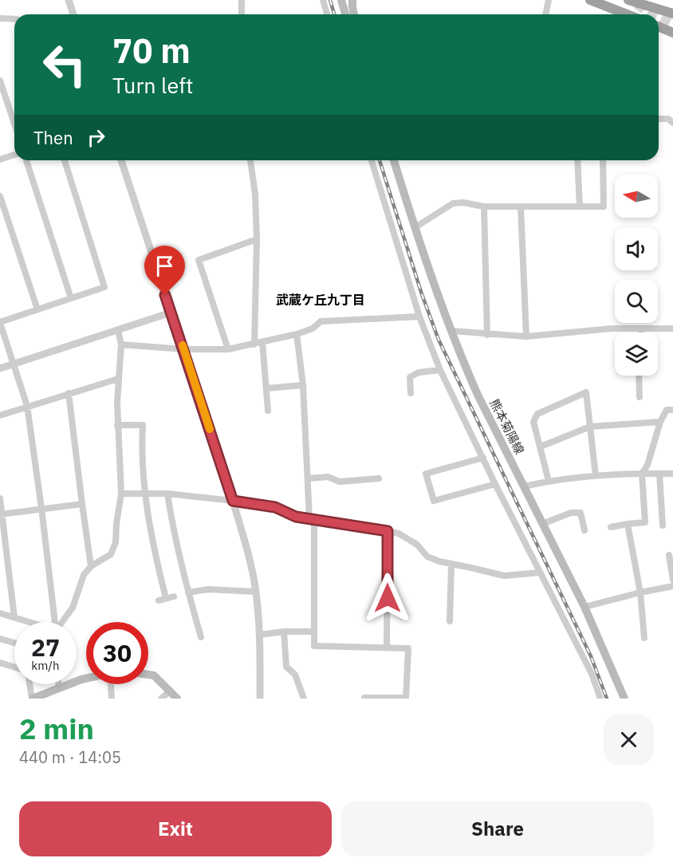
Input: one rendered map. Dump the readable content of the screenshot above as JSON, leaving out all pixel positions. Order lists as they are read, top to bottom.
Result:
{
  "streets": {
    "main road": ["熊本菊陽線"]
  },
  "districts": ["武蔵ケ丘九丁目"],
  "north": "left",
  "page": {
    "turn": ["70 m", "Turn left"],
    "then": "Then",
    "speed": "27 km/h",
    "limit": "30",
    "heading": ["2 min", "440 m · 14:05"],
    "buttons": ["Exit", "Share"]
  }
}
